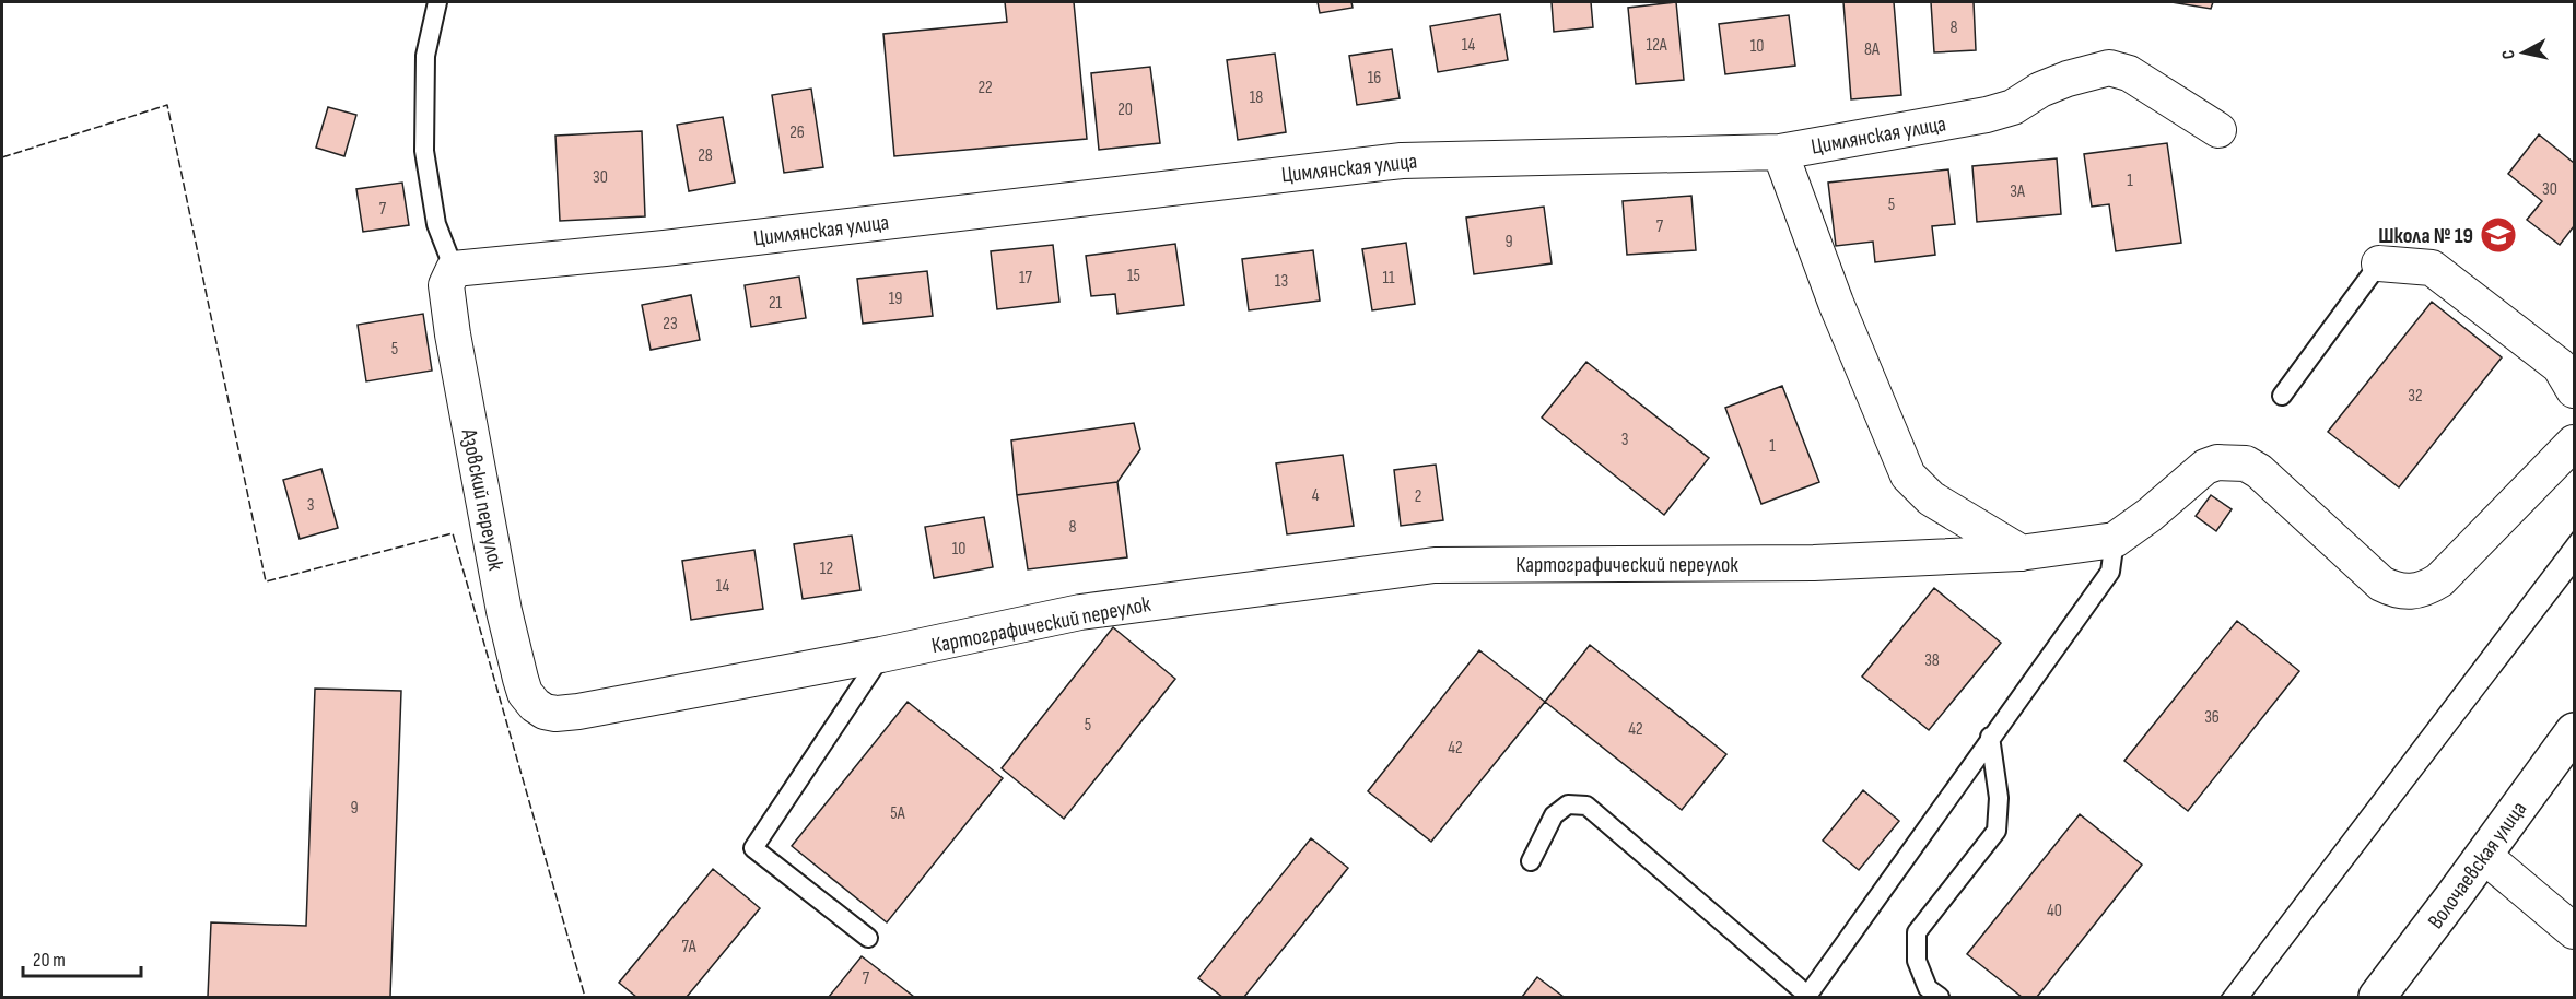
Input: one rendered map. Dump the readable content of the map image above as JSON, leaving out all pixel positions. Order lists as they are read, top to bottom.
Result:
{
  "streets": {
    "main road": ["Волочаевская улица"],
    "street": ["Цимлянская улица", "Азовский переулок", "Картографический переулок"]
  },
  "crossings": [
    ["Цимлянская улица", "Азовский переулок"],
    ["Азовский переулок", "Картографический переулок"]
  ],
  "places": {
    "school or university": ["Школа № 19"]
  },
  "house_numbers": [
    "8",
    "14",
    "12А",
    "10",
    "8А",
    "16",
    "22",
    "18",
    "20",
    "26",
    "28",
    "30",
    "1",
    "30",
    "3А",
    "5",
    "7",
    "7",
    "9",
    "15",
    "17",
    "11",
    "13",
    "19",
    "21",
    "23",
    "5",
    "32",
    "3",
    "1",
    "4",
    "2",
    "3",
    "8",
    "10",
    "12",
    "14",
    "38",
    "36",
    "5",
    "42",
    "42",
    "9",
    "5А",
    "40",
    "7А",
    "7"
  ],
  "scale_bar": "20 m",
  "north": "left"
}
